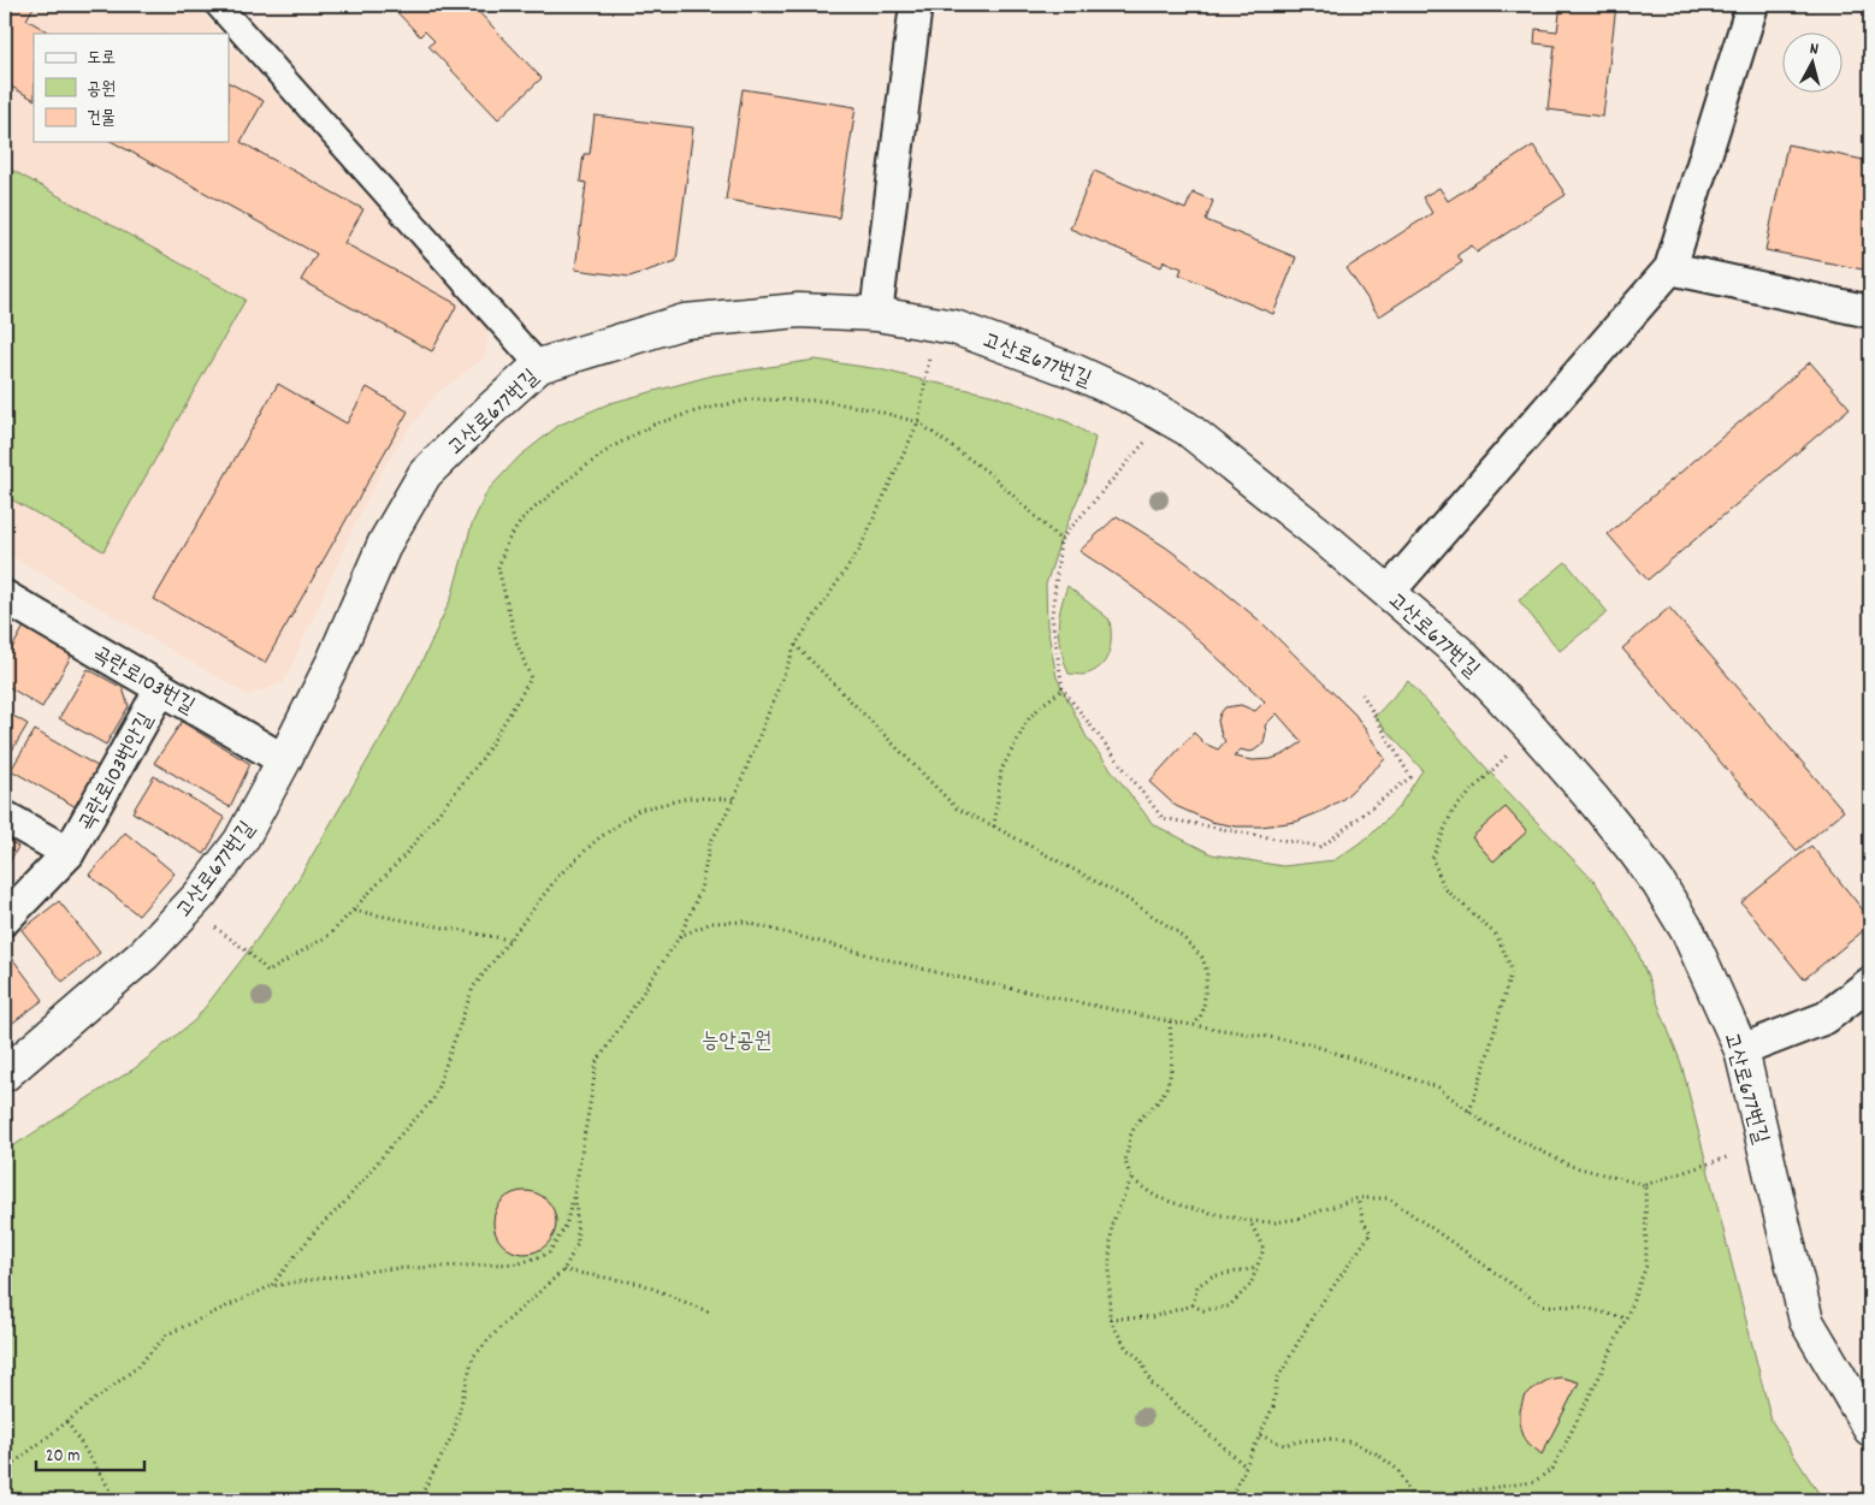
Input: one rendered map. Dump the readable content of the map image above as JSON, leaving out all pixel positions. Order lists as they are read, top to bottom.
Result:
{
  "streets": {
    "street": ["고산로677번길", "곡란로103번길", "곡란로103번안길"]
  },
  "crossings": [
    ["고산로677번길", "곡란로103번길"],
    ["곡란로103번길", "곡란로103번안길"]
  ],
  "parks": ["능안공원"],
  "legend": ["도로", "공원", "건물"],
  "scale_bar": "20 m",
  "north": "top"
}
